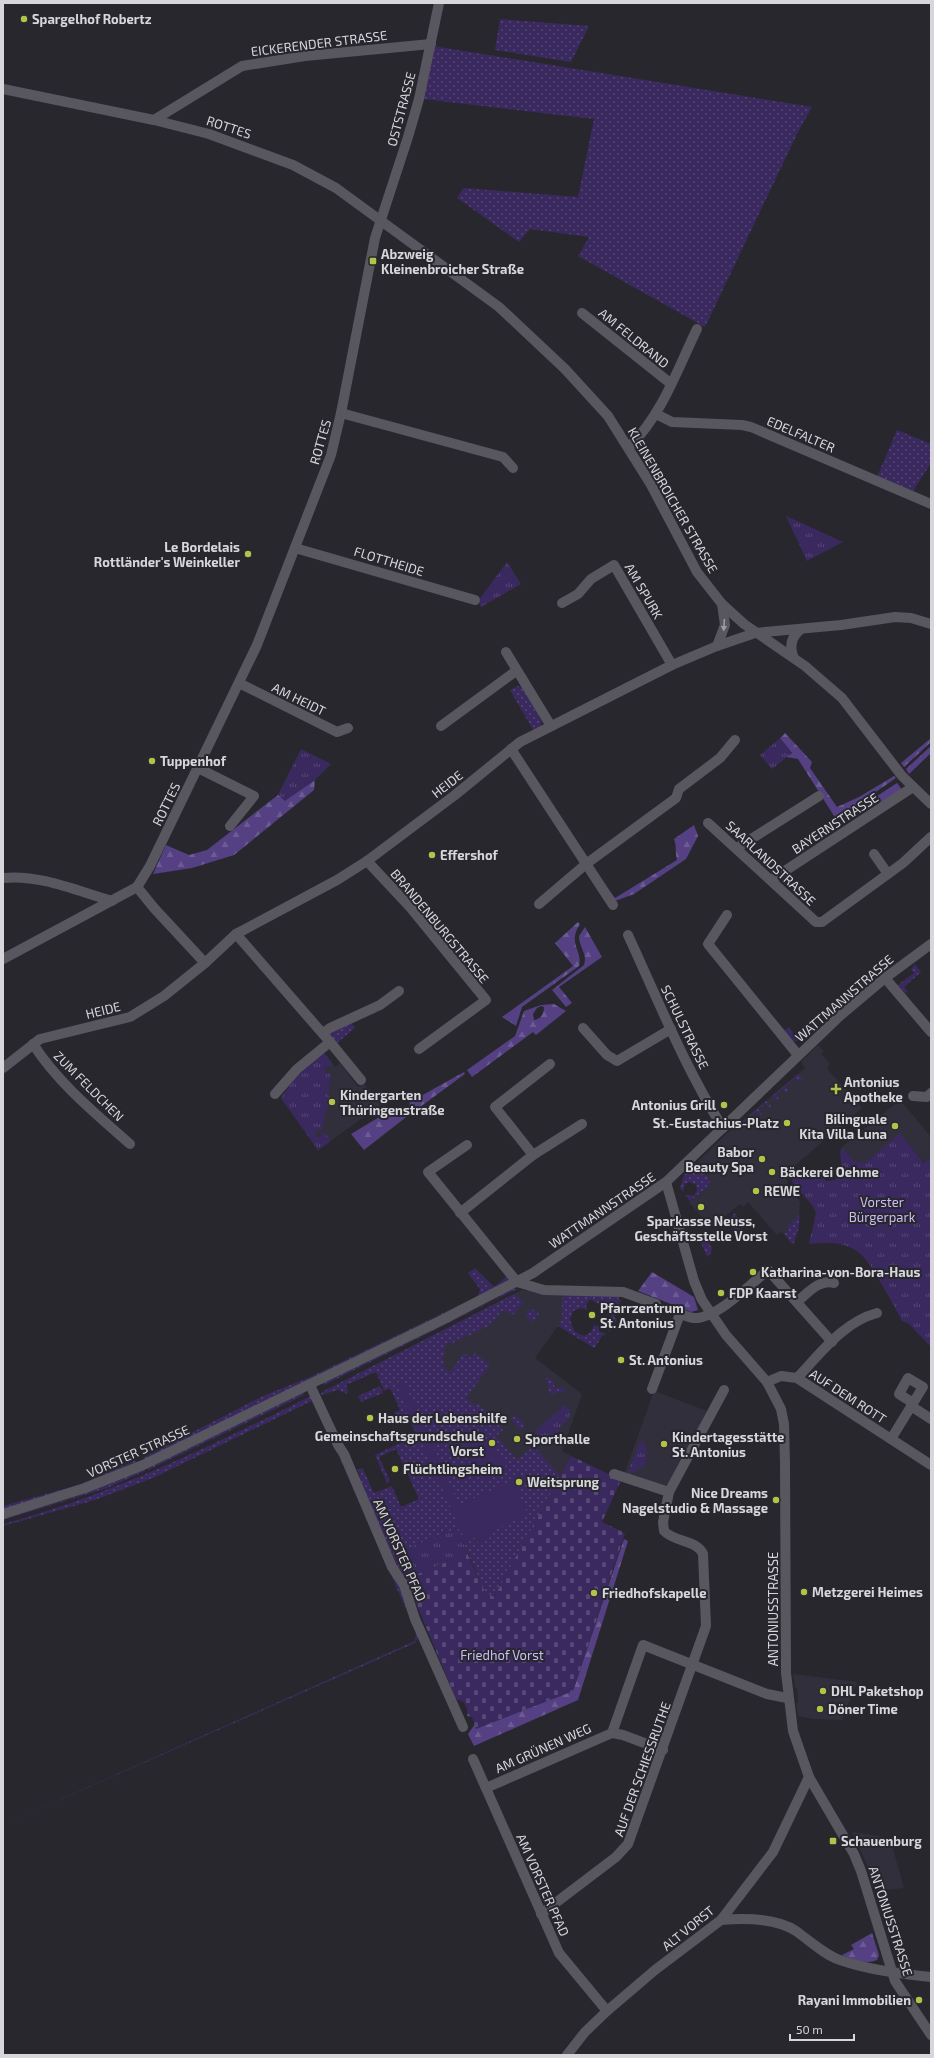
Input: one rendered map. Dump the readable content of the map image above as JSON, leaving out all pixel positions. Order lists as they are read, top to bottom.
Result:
{
  "streets": {
    "street": [
      "EICKERENDER STRASSE",
      "OSTSTRASSE",
      "ROTTES",
      "AM FELDRAND",
      "EDELFALTER",
      "KLEINENBROICHER STRASSE",
      "FLOTTHEIDE",
      "AM SPURK",
      "AM HEIDT",
      "HEIDE",
      "BAYERNSTRASSE",
      "SAARLANDSTRASSE",
      "BRANDENBURGSTRASSE",
      "WATTMANNSTRASSE",
      "SCHULSTRASSE",
      "ZUM FELDCHEN",
      "AUF DEM ROTT",
      "VORSTER STRASSE",
      "AM VORSTER PFAD",
      "ANTONIUSSTRASSE",
      "AM GRÜNEN WEG",
      "AUF DER SCHIESSRUTHE",
      "ALT VORST"
    ]
  },
  "crossings": [
    ["EICKERENDER STRASSE", "OSTSTRASSE"],
    ["EICKERENDER STRASSE", "ROTTES"],
    ["OSTSTRASSE", "ROTTES"],
    ["OSTSTRASSE", "KLEINENBROICHER STRASSE"],
    ["ROTTES", "KLEINENBROICHER STRASSE"],
    ["ROTTES", "FLOTTHEIDE"],
    ["ROTTES", "AM HEIDT"],
    ["AM FELDRAND", "EDELFALTER"],
    ["AM FELDRAND", "KLEINENBROICHER STRASSE"],
    ["KLEINENBROICHER STRASSE", "HEIDE"],
    ["KLEINENBROICHER STRASSE", "BAYERNSTRASSE"],
    ["AM SPURK", "HEIDE"],
    ["HEIDE", "BRANDENBURGSTRASSE"],
    ["HEIDE", "ZUM FELDCHEN"],
    ["BAYERNSTRASSE", "SAARLANDSTRASSE"],
    ["WATTMANNSTRASSE", "SCHULSTRASSE"],
    ["WATTMANNSTRASSE", "VORSTER STRASSE"],
    ["WATTMANNSTRASSE", "AM VORSTER PFAD"],
    ["WATTMANNSTRASSE", "ANTONIUSSTRASSE"],
    ["AUF DEM ROTT", "ANTONIUSSTRASSE"],
    ["AM VORSTER PFAD", "AM GRÜNEN WEG"],
    ["AM VORSTER PFAD", "AUF DER SCHIESSRUTHE"],
    ["AM VORSTER PFAD", "ALT VORST"],
    ["ANTONIUSSTRASSE", "ALT VORST"],
    ["AM GRÜNEN WEG", "AUF DER SCHIESSRUTHE"]
  ],
  "parks": ["Vorster Bürgerpark", "Friedhof Vorst"],
  "places": {
    "other": [
      "Spargelhof Robertz",
      "Le Bordelais Rottländer's Weinkeller",
      "Tuppenhof",
      "Effershof",
      "Kindergarten Thüringenstraße",
      "Antonius Grill",
      "St.-Eustachius-Platz",
      "Bilinguale Kita Villa Luna",
      "Babor Beauty Spa",
      "Bäckerei Oehme",
      "REWE",
      "Sparkasse Neuss, Geschäftsstelle Vorst",
      "Katharina-von-Bora-Haus",
      "FDP Kaarst",
      "Pfarrzentrum St. Antonius",
      "St. Antonius",
      "Haus der Lebenshilfe",
      "Sporthalle",
      "Gemeinschaftsgrundschule Vorst",
      "Kindertagesstätte St. Antonius",
      "Flüchtlingsheim",
      "Weitsprung",
      "Nice Dreams Nagelstudio & Massage",
      "Metzgerei Heimes",
      "Friedhofskapelle",
      "DHL Paketshop",
      "Döner Time",
      "Rayani Immobilien"
    ],
    "transit": ["Abzweig Kleinenbroicher Straße", "Schauenburg"],
    "health": ["Antonius Apotheke"]
  },
  "scale_bar": "50 m"
}
